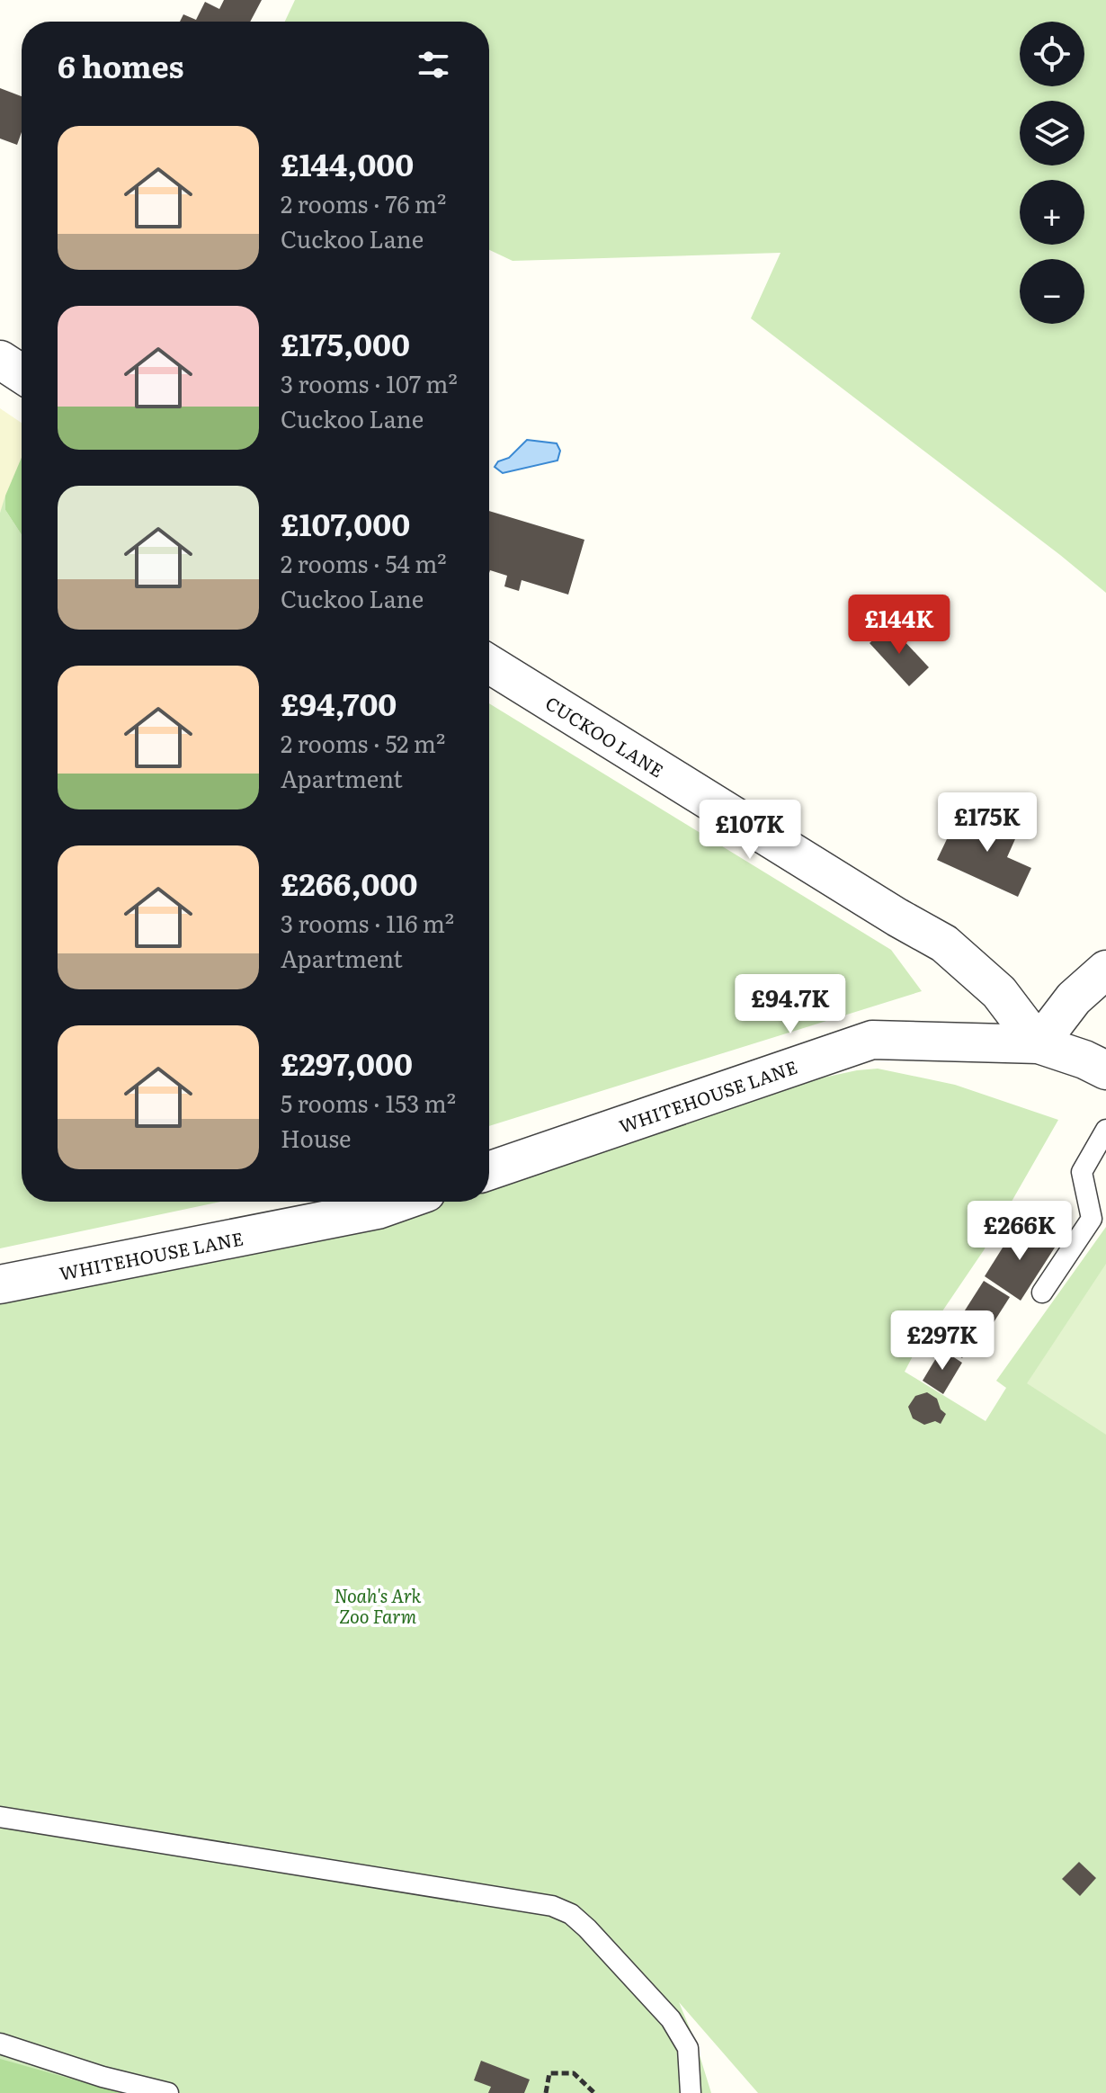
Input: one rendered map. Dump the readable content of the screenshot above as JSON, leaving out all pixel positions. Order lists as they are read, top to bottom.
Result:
{
  "streets": {
    "street": ["CUCKOO LANE", "WHITEHOUSE LANE"]
  },
  "crossings": [
    ["CUCKOO LANE", "WHITEHOUSE LANE"]
  ],
  "parks": ["Noah's Ark Zoo Farm"],
  "page": {
    "map_buttons": ["+", "−"],
    "heading": "6 homes",
    "list": [
      {
        "name": "£144,000",
        "note": "2 rooms · 76 m² · Cuckoo Lane"
      },
      {
        "name": "£175,000",
        "note": "3 rooms · 107 m² · Cuckoo Lane"
      },
      {
        "name": "£107,000",
        "note": "2 rooms · 54 m² · Cuckoo Lane"
      },
      {
        "name": "£94,700",
        "note": "2 rooms · 52 m² · Apartment"
      },
      {
        "name": "£266,000",
        "note": "3 rooms · 116 m² · Apartment"
      },
      {
        "name": "£297,000",
        "note": "5 rooms · 153 m² · House"
      }
    ],
    "price": [
      "£144K",
      "£175K",
      "£107K",
      "£94.7K",
      "£266K",
      "£297K"
    ]
  }
}
